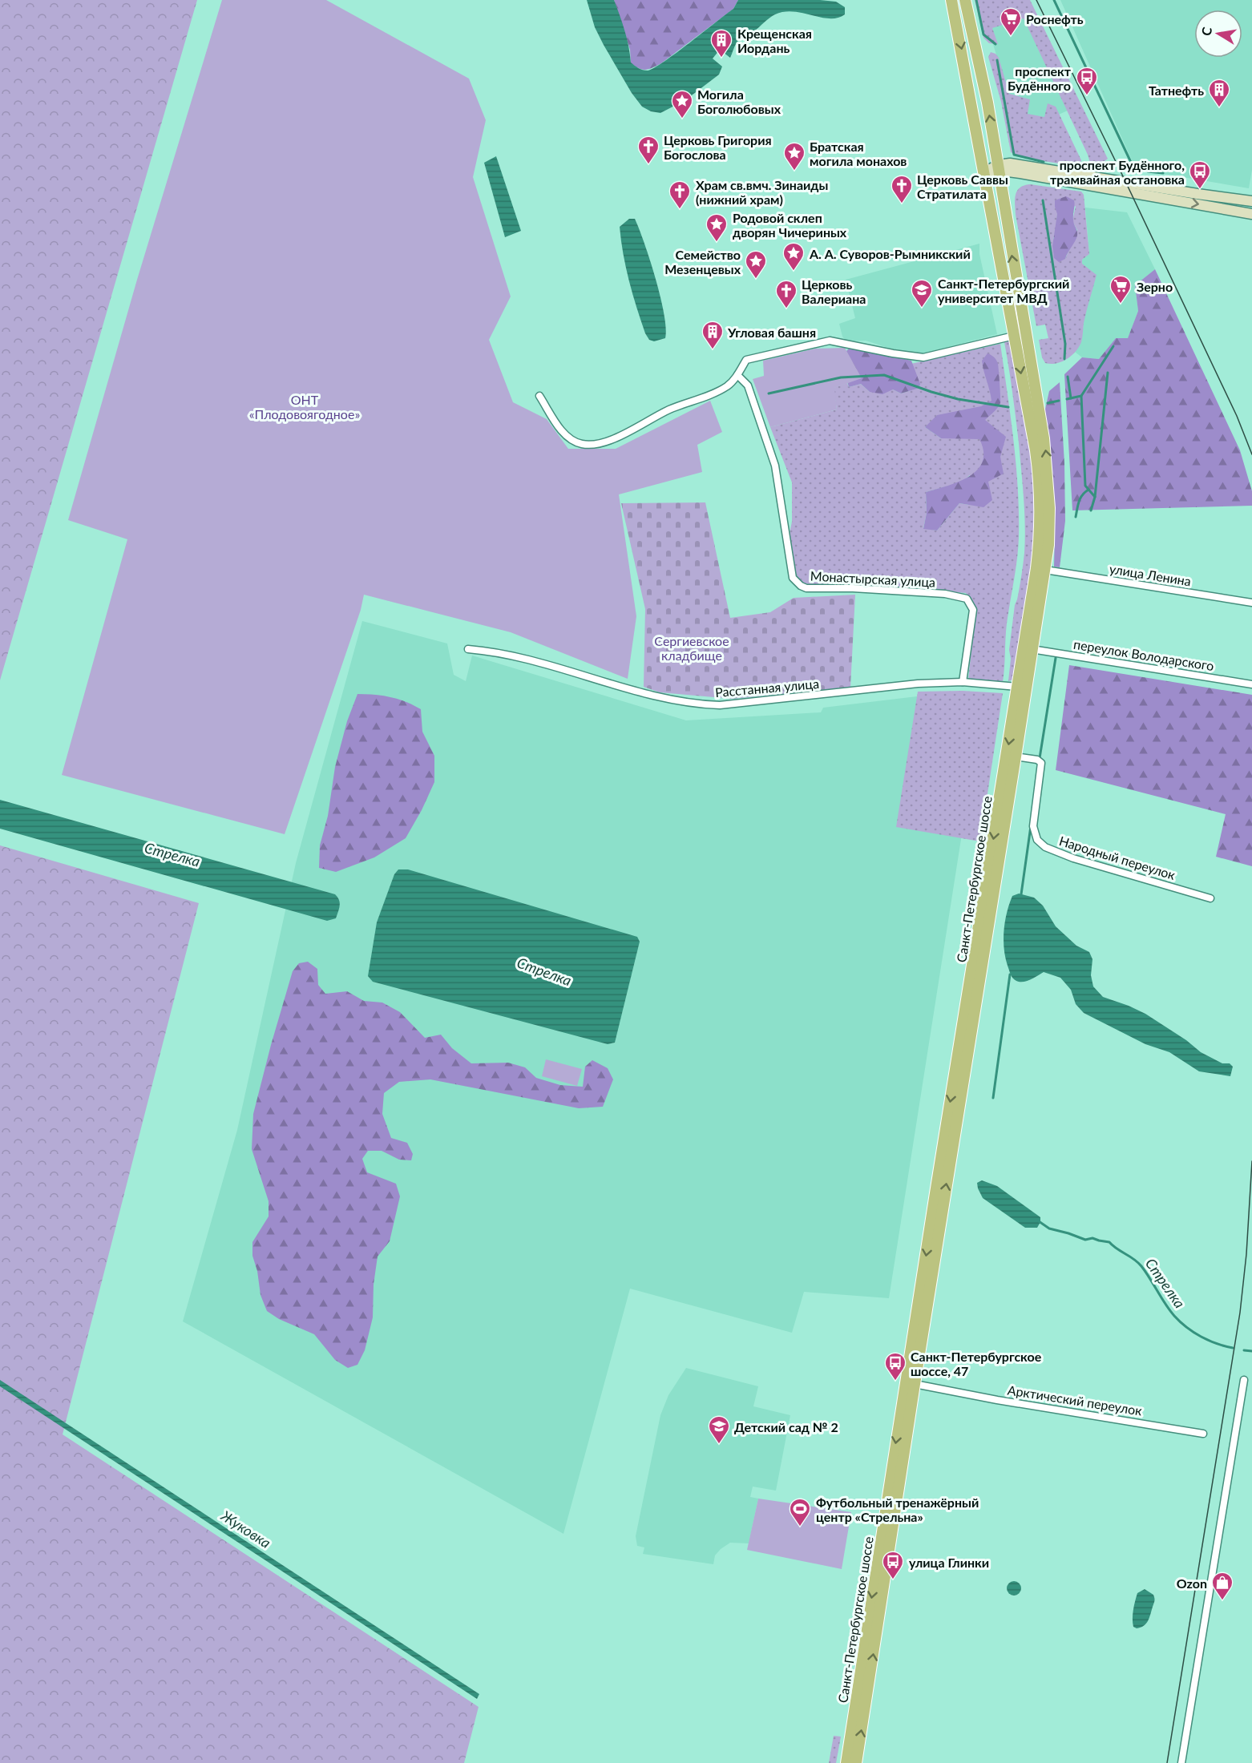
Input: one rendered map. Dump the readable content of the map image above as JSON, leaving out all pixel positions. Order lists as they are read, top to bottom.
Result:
{
  "streets": {
    "main road": ["Санкт-Петербургское шоссе"],
    "street": [
      "улица Ленина",
      "Монастырская улица",
      "переулок Володарского",
      "Расстанная улица",
      "Народный переулок",
      "Арктический переулок"
    ]
  },
  "crossings": [
    ["улица Ленина", "Санкт-Петербургское шоссе"],
    ["Монастырская улица", "Расстанная улица"],
    ["переулок Володарского", "Санкт-Петербургское шоссе"],
    ["Расстанная улица", "Санкт-Петербургское шоссе"],
    ["Народный переулок", "Санкт-Петербургское шоссе"],
    ["Санкт-Петербургское шоссе", "Арктический переулок"]
  ],
  "water": ["Стрелка", "Жуковка"],
  "parks": ["ОНТ «Плодовоягодное»", "Сергиевское кладбище"],
  "places": {
    "supermarket": ["Роснефть", "Зерно"],
    "building": ["Крещенская Иордань", "Татнефть", "Угловая башня"],
    "bus stop": [
      "проспект Будённого",
      "проспект Будённого, трамвайная остановка",
      "Санкт-Петербургское шоссе, 47",
      "улица Глинки"
    ],
    "place": [
      "Могила Боголюбовых",
      "Братская могила монахов",
      "Родовой склеп дворян Чичериных",
      "А. А. Суворов-Рымникский",
      "Семейство Мезенцевых"
    ],
    "church": [
      "Церковь Григория Богослова",
      "Церковь Саввы Стратилата",
      "Храм св.вмч. Зинаиды (нижний храм)",
      "Церковь Валериана"
    ],
    "school or university": ["Санкт-Петербургский университет МВД", "Детский сад № 2"],
    "sports": ["Футбольный тренажёрный центр «Стрельна»"],
    "shop": ["Ozon"]
  },
  "north": "left"
}
